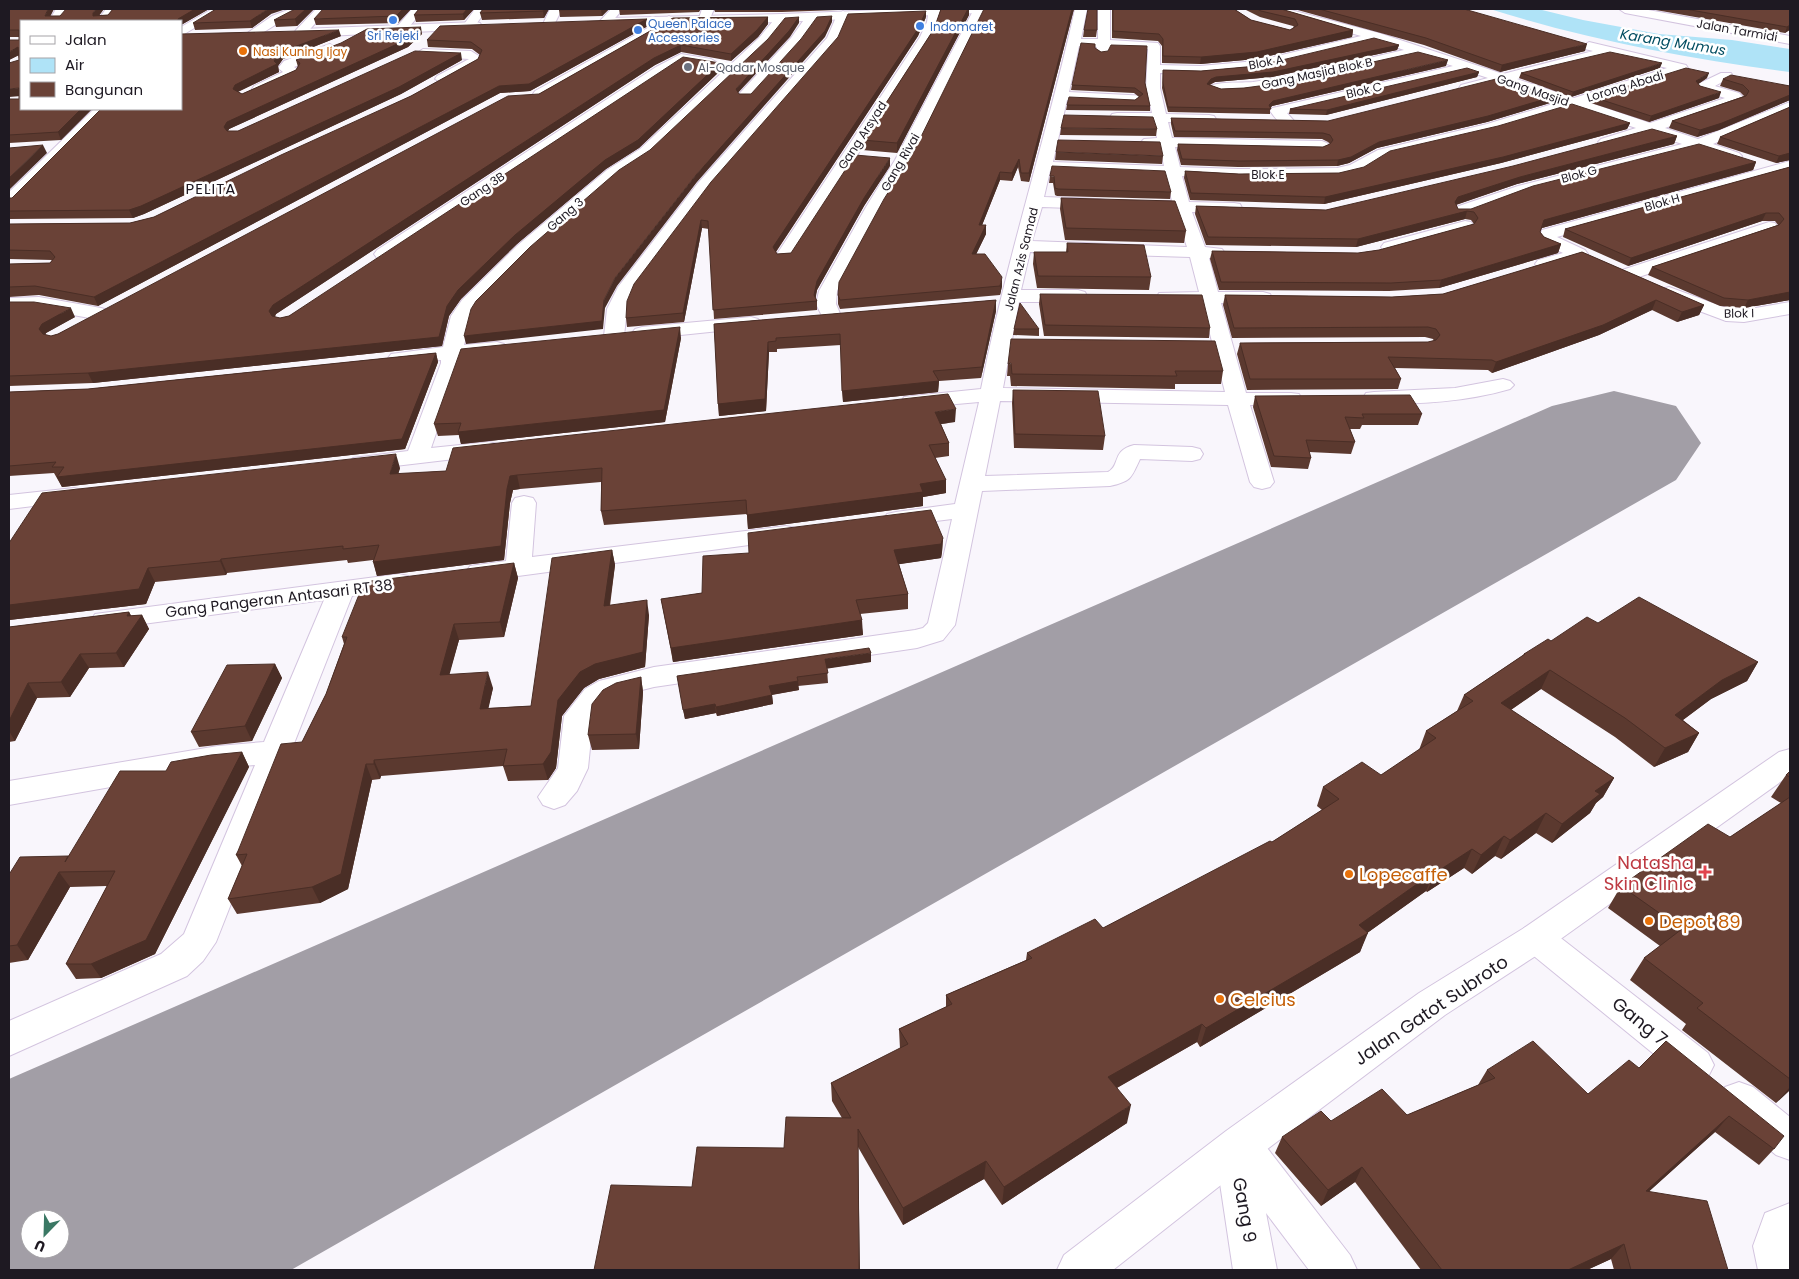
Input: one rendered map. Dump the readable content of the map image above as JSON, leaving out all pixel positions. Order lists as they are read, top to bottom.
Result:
{
  "streets": {
    "street": [
      "Jalan Tarmidi",
      "Blok A",
      "Gang Masjid Blok B",
      "Lorong Abadi",
      "Blok C",
      "Gang Masjid",
      "Gang Arsyad",
      "Gang Rivai",
      "Blok E",
      "Blok G",
      "Gang 3B",
      "Blok H",
      "Gang 3",
      "Jalan Azis Samad",
      "Blok I",
      "Gang Pangeran Antasari RT 38",
      "Jalan Gatot Subroto",
      "Gang 7",
      "Gang 9"
    ]
  },
  "crossings": [
    ["Blok A", "Gang Masjid"],
    ["Gang Masjid Blok B", "Gang Masjid"],
    ["Lorong Abadi", "Gang Masjid"],
    ["Lorong Abadi", "Blok E"],
    ["Blok C", "Gang Masjid"],
    ["Gang Masjid", "Blok E"],
    ["Gang Masjid", "Blok G"],
    ["Gang Masjid", "Blok H"],
    ["Blok E", "Jalan Azis Samad"],
    ["Gang 3B", "Gang 3"],
    ["Blok H", "Blok I"],
    ["Jalan Gatot Subroto", "Gang 7"],
    ["Jalan Gatot Subroto", "Gang 9"]
  ],
  "districts": ["PELITA"],
  "water": ["Karang Mumus"],
  "places": {
    "other": [
      "Sri Rejeki",
      "Indomaret",
      "Queen Palace Accessories",
      "Nasi Kuning Ijay",
      "Al-Qadar Mosque",
      "Lopecaffe",
      "Depot 89",
      "Celcius"
    ],
    "health": ["Natasha Skin Clinic"]
  },
  "legend": ["Jalan", "Air", "Bangunan"],
  "north": "bottom left"
}
